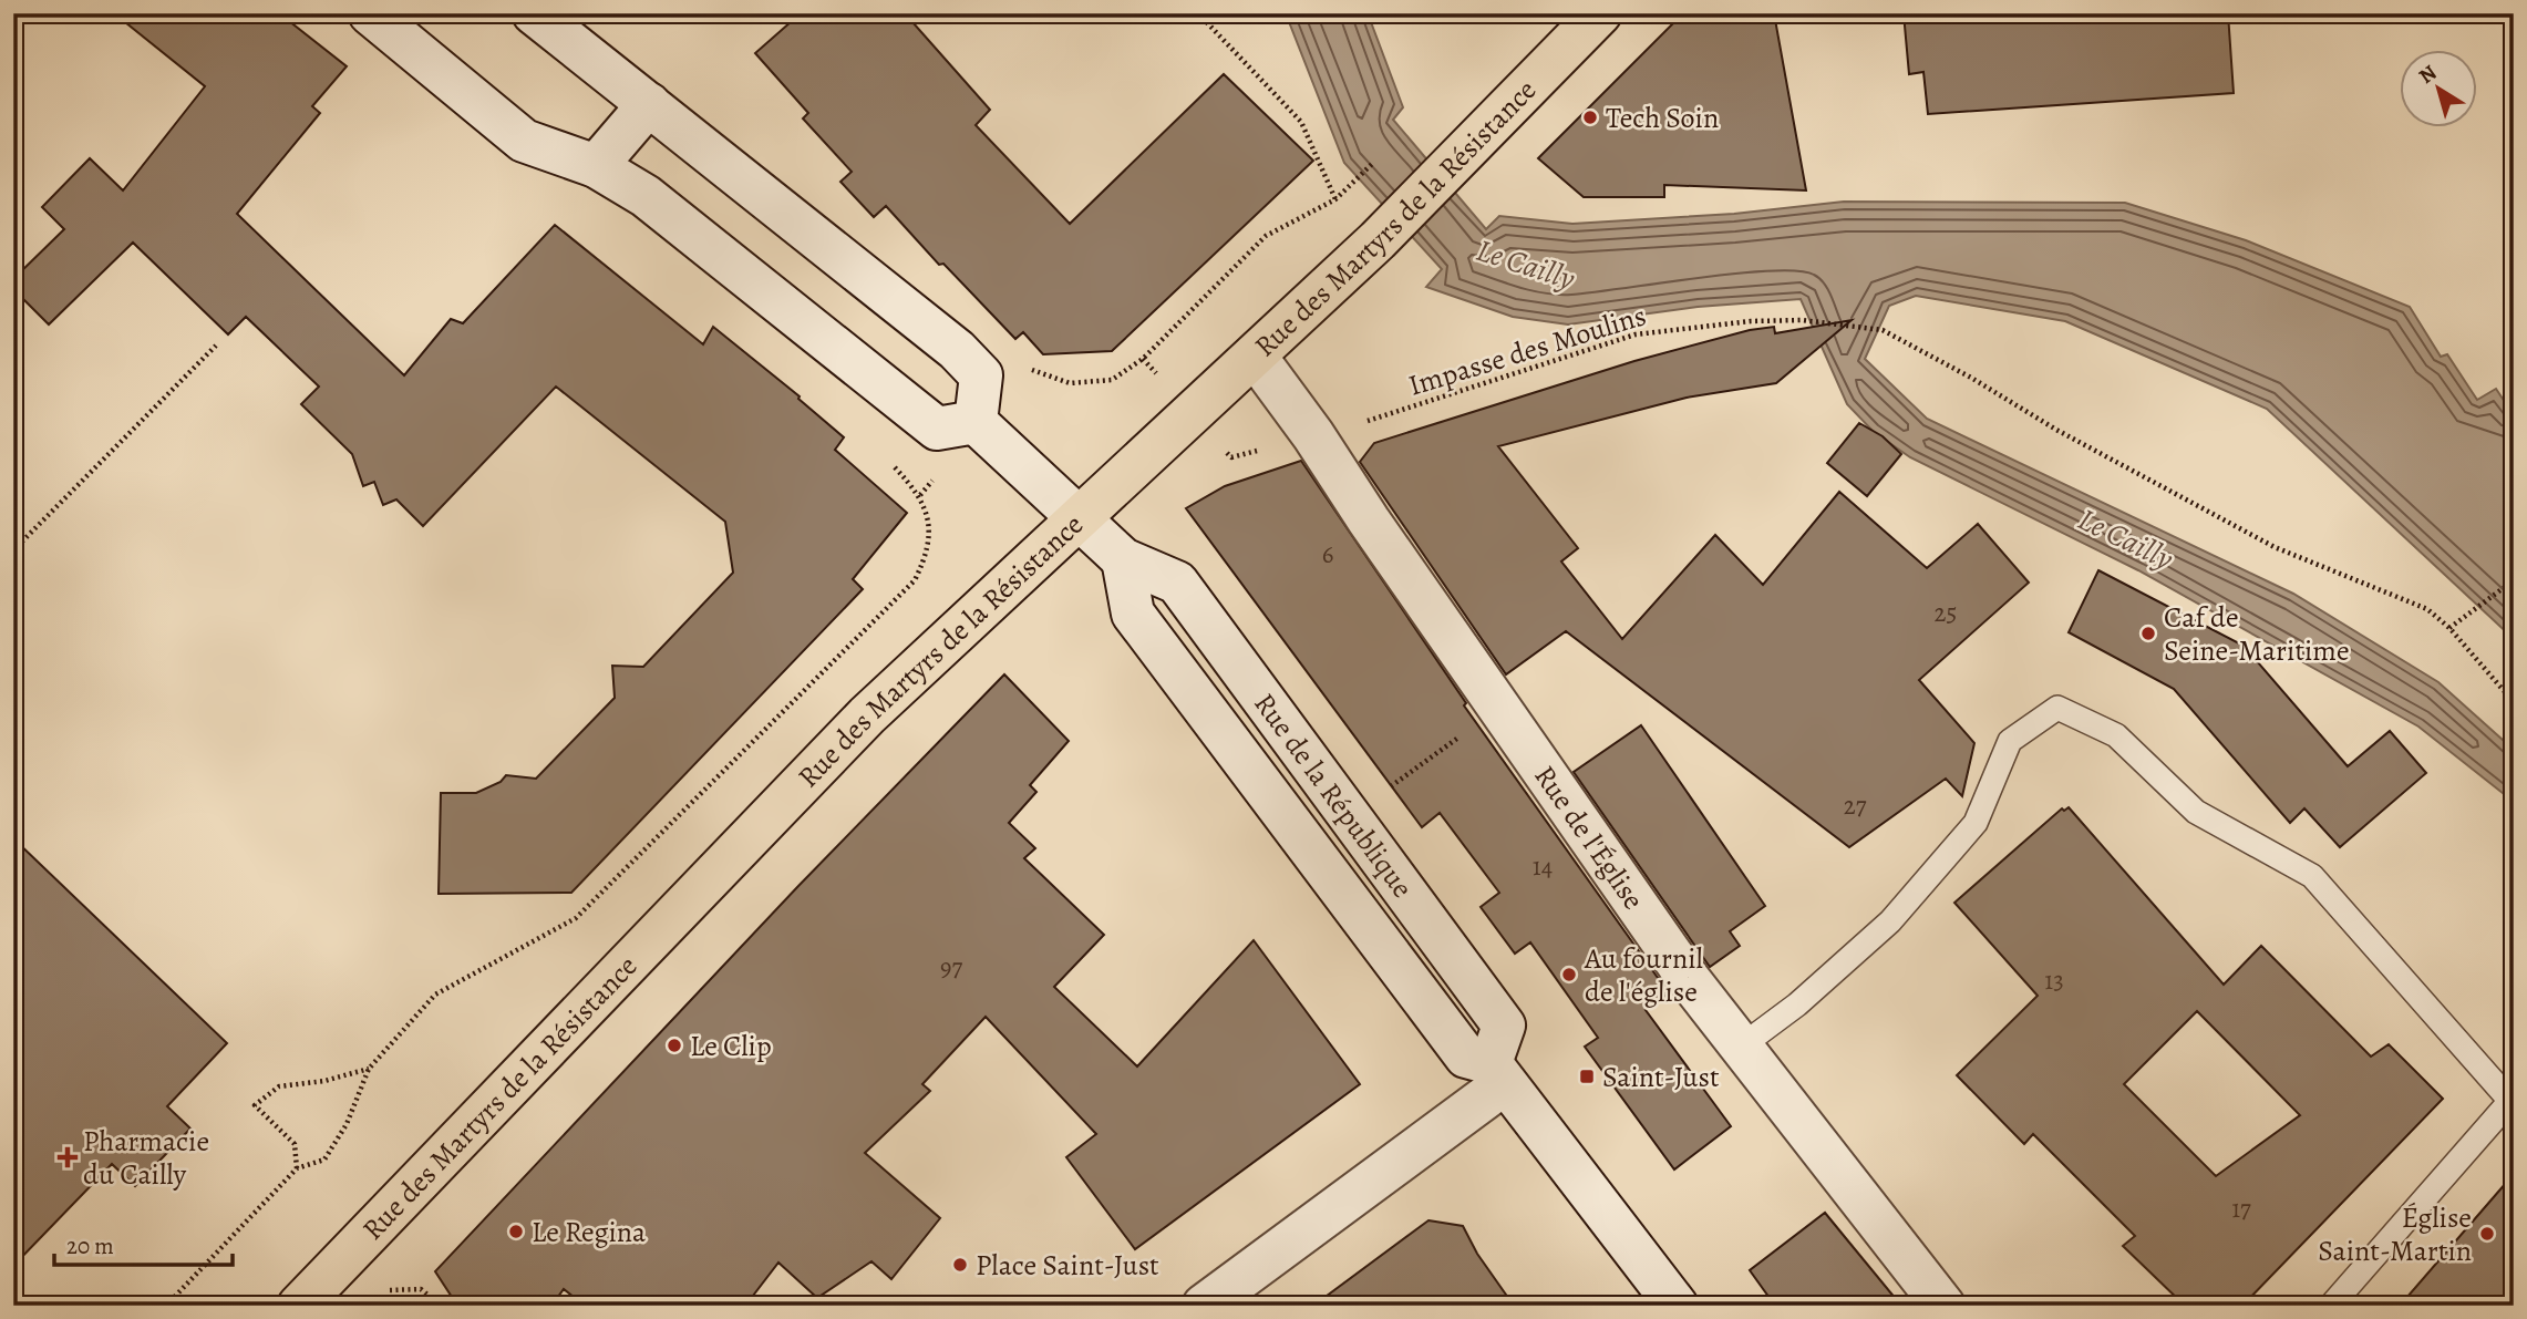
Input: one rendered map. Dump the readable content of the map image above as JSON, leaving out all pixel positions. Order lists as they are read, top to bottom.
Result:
{
  "streets": {
    "main road": ["Rue des Martyrs de la Résistance"],
    "street": ["Rue de la République", "Rue de l'Église"],
    "path": ["Impasse des Moulins"]
  },
  "crossings": [
    ["Rue des Martyrs de la Résistance", "Rue de la République"],
    ["Rue des Martyrs de la Résistance", "Rue de l'Église"],
    ["Impasse des Moulins", "Rue de l'Église"]
  ],
  "water": ["Le Cailly"],
  "places": {
    "other": [
      "Tech Soin",
      "Caf de Seine-Maritime",
      "Au fournil de l'église",
      "Le Clip",
      "Le Regina",
      "Église Saint-Martin",
      "Place Saint-Just"
    ],
    "transit": ["Saint-Just"],
    "health": ["Pharmacie du Cailly"]
  },
  "house_numbers": [
    "6",
    "25",
    "27",
    "14",
    "97",
    "13",
    "17"
  ],
  "scale_bar": "20 m",
  "north": "top left"
}
